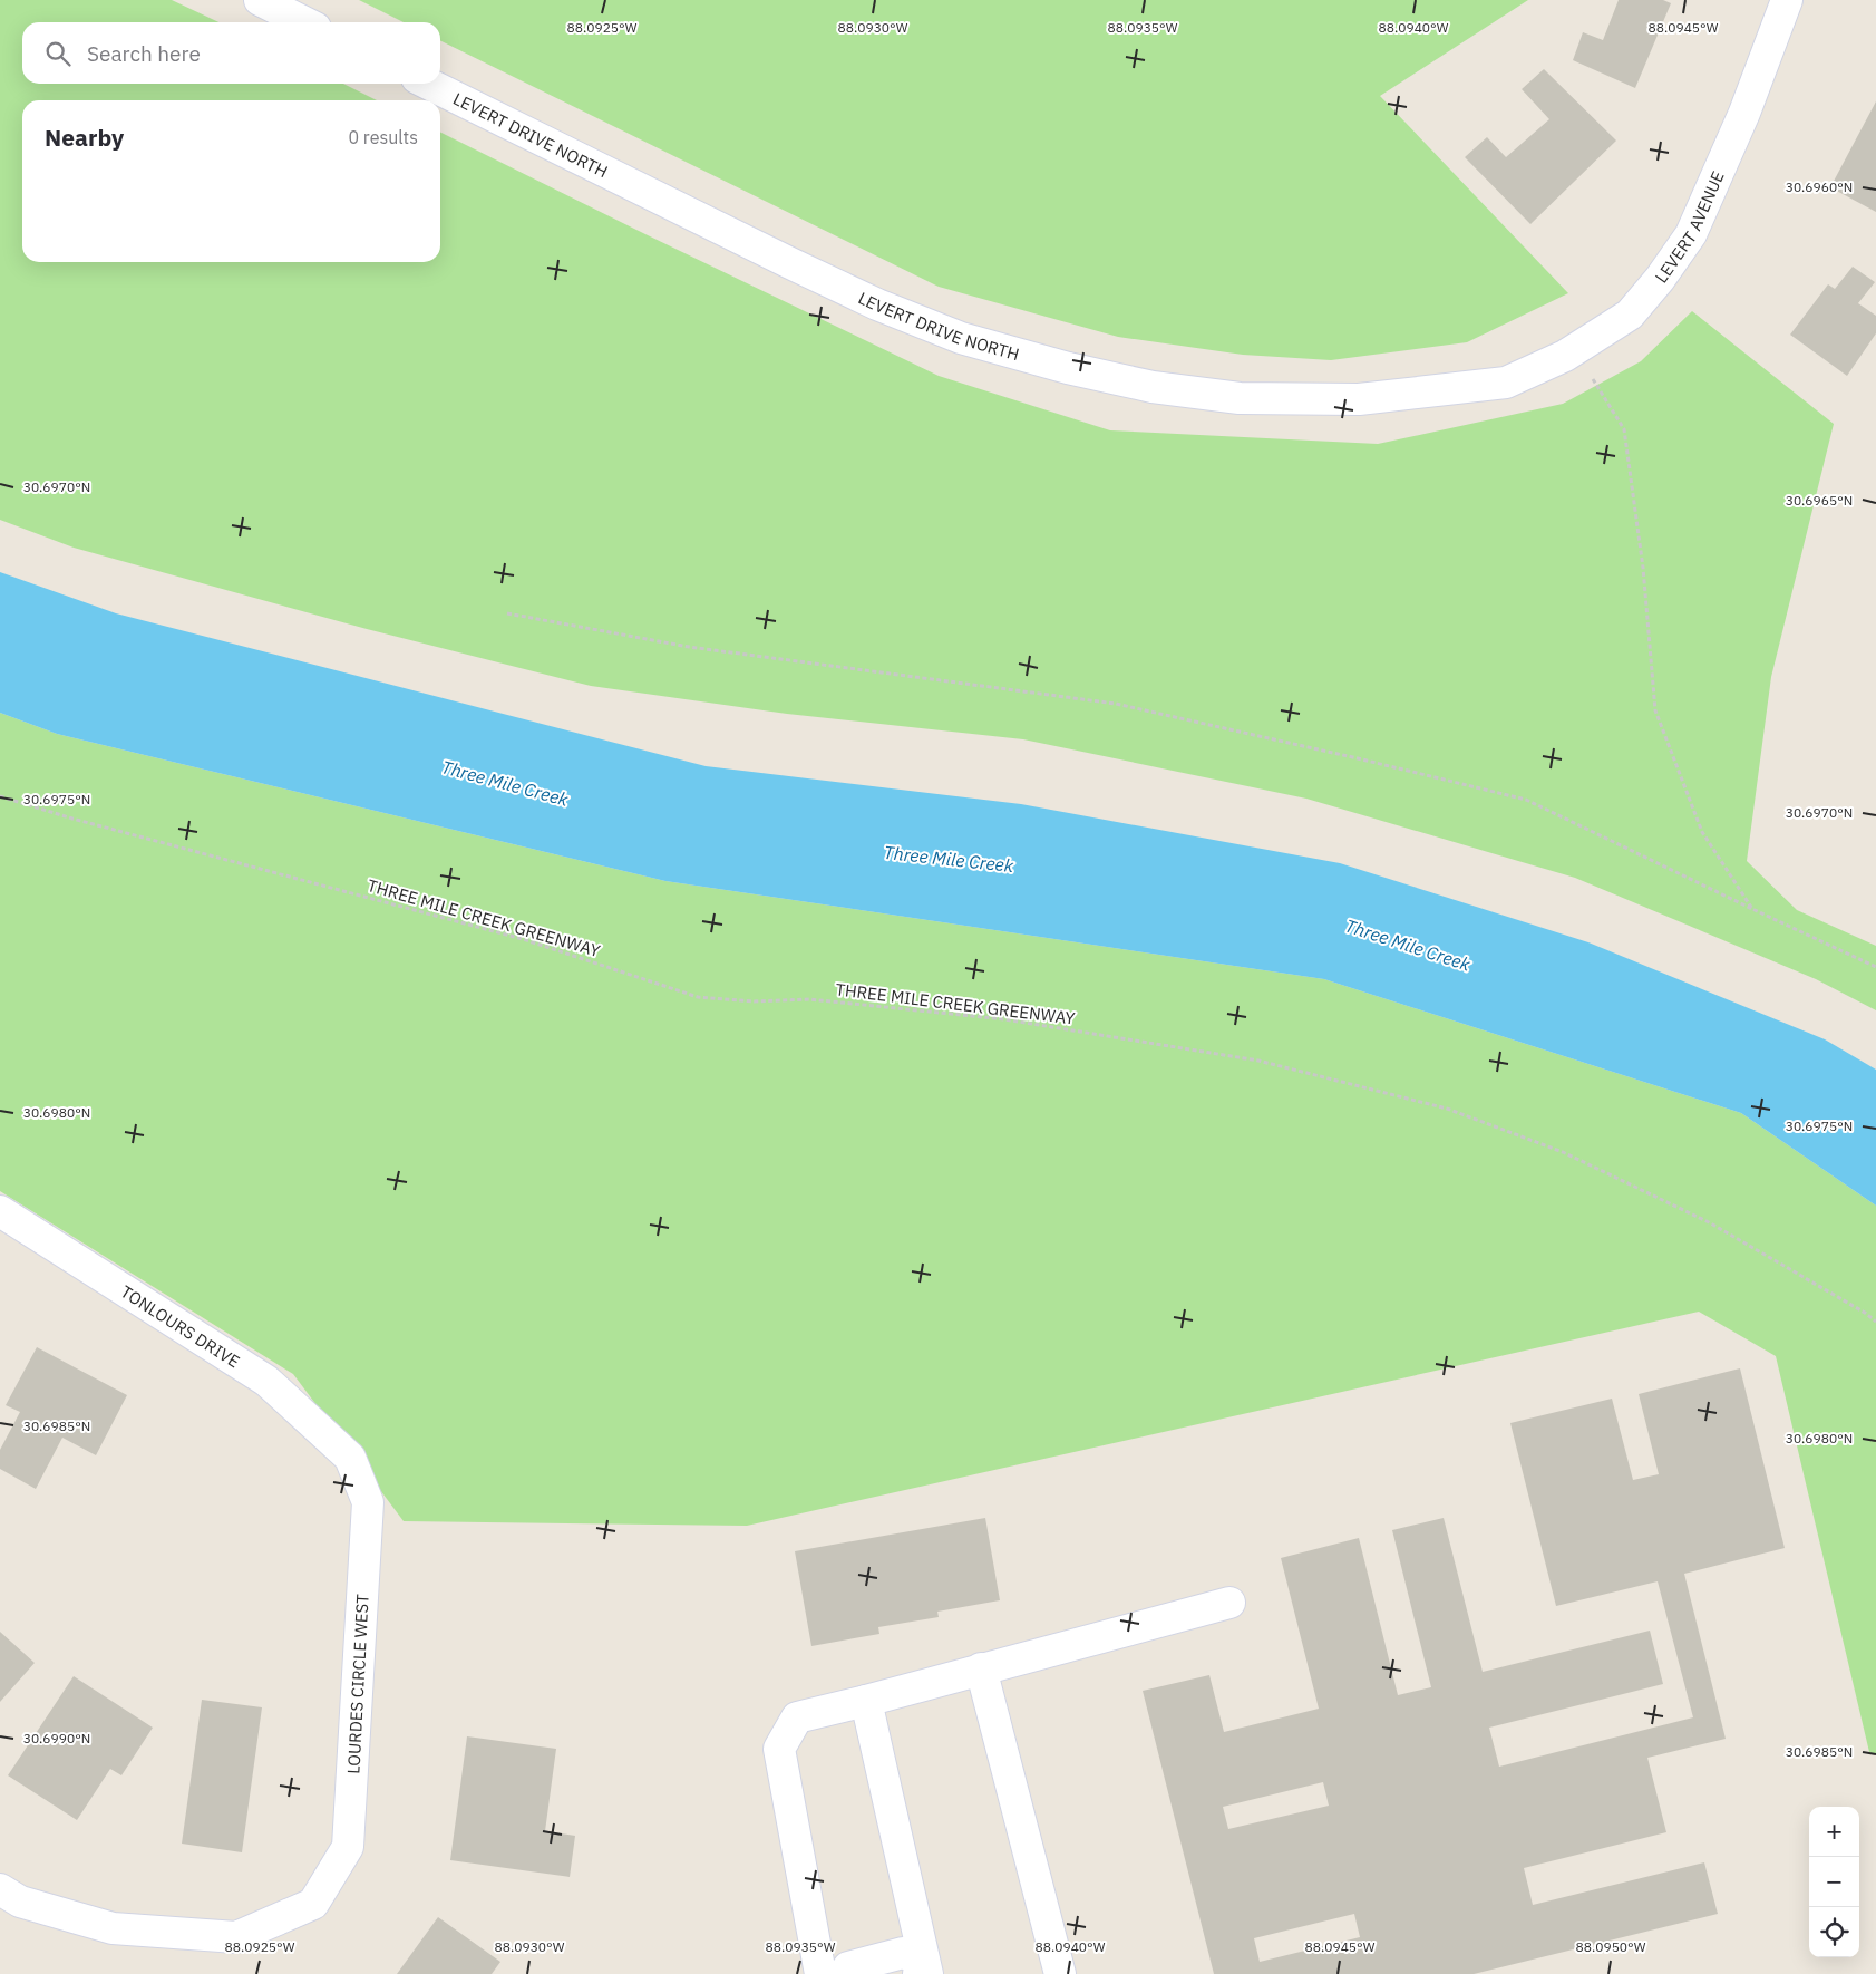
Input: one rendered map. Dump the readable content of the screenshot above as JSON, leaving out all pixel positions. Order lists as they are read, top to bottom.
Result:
{
  "streets": {
    "street": [
      "LEVERT DRIVE NORTH",
      "LEVERT AVENUE",
      "TONLOURS DRIVE",
      "LOURDES CIRCLE WEST"
    ],
    "path": ["THREE MILE CREEK GREENWAY"]
  },
  "crossings": [
    ["LEVERT DRIVE NORTH", "LEVERT AVENUE"],
    ["TONLOURS DRIVE", "LOURDES CIRCLE WEST"]
  ],
  "water": ["Three Mile Creek"],
  "page": {
    "search": "Search here",
    "heading": ["Nearby", "0 results"],
    "map_buttons": ["+", "−"]
  },
  "coordinates": [
    "88.0925°W",
    "88.0930°W",
    "88.0935°W",
    "88.0940°W",
    "88.0945°W",
    "30.6960°N",
    "30.6970°N",
    "30.6965°N",
    "30.6975°N",
    "30.6980°N",
    "30.6985°N",
    "30.6990°N",
    "88.0950°W"
  ]
}
